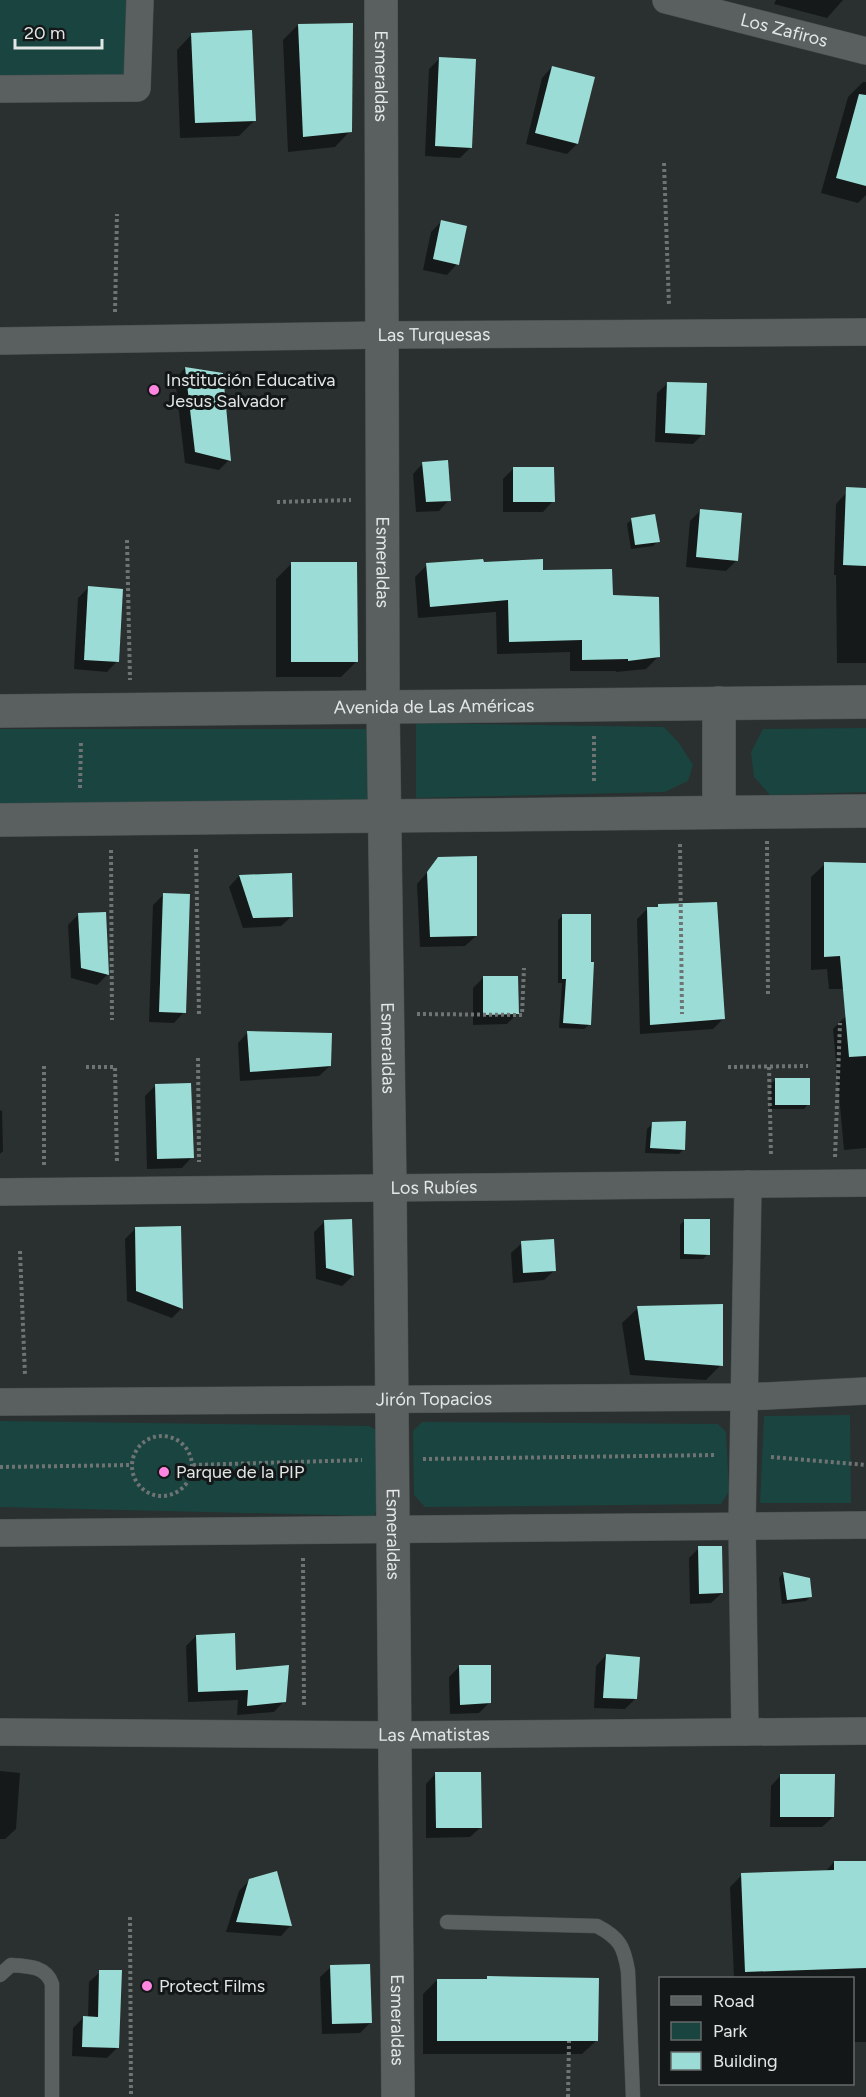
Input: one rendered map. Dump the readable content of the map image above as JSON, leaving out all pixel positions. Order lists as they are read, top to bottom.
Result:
{
  "streets": {
    "street": [
      "Los Zafiros",
      "Esmeraldas",
      "Las Turquesas",
      "Avenida de Las Américas",
      "Los Rubíes",
      "Jirón Topacios",
      "Las Amatistas"
    ]
  },
  "crossings": [
    ["Esmeraldas", "Las Turquesas"],
    ["Esmeraldas", "Avenida de Las Américas"],
    ["Esmeraldas", "Los Rubíes"],
    ["Esmeraldas", "Jirón Topacios"],
    ["Esmeraldas", "Las Amatistas"]
  ],
  "places": ["Institución Educativa Jesus Salvador", "Parque de la PIP", "Protect Films"],
  "legend": ["Road", "Park", "Building"],
  "scale_bar": "20 m"
}
